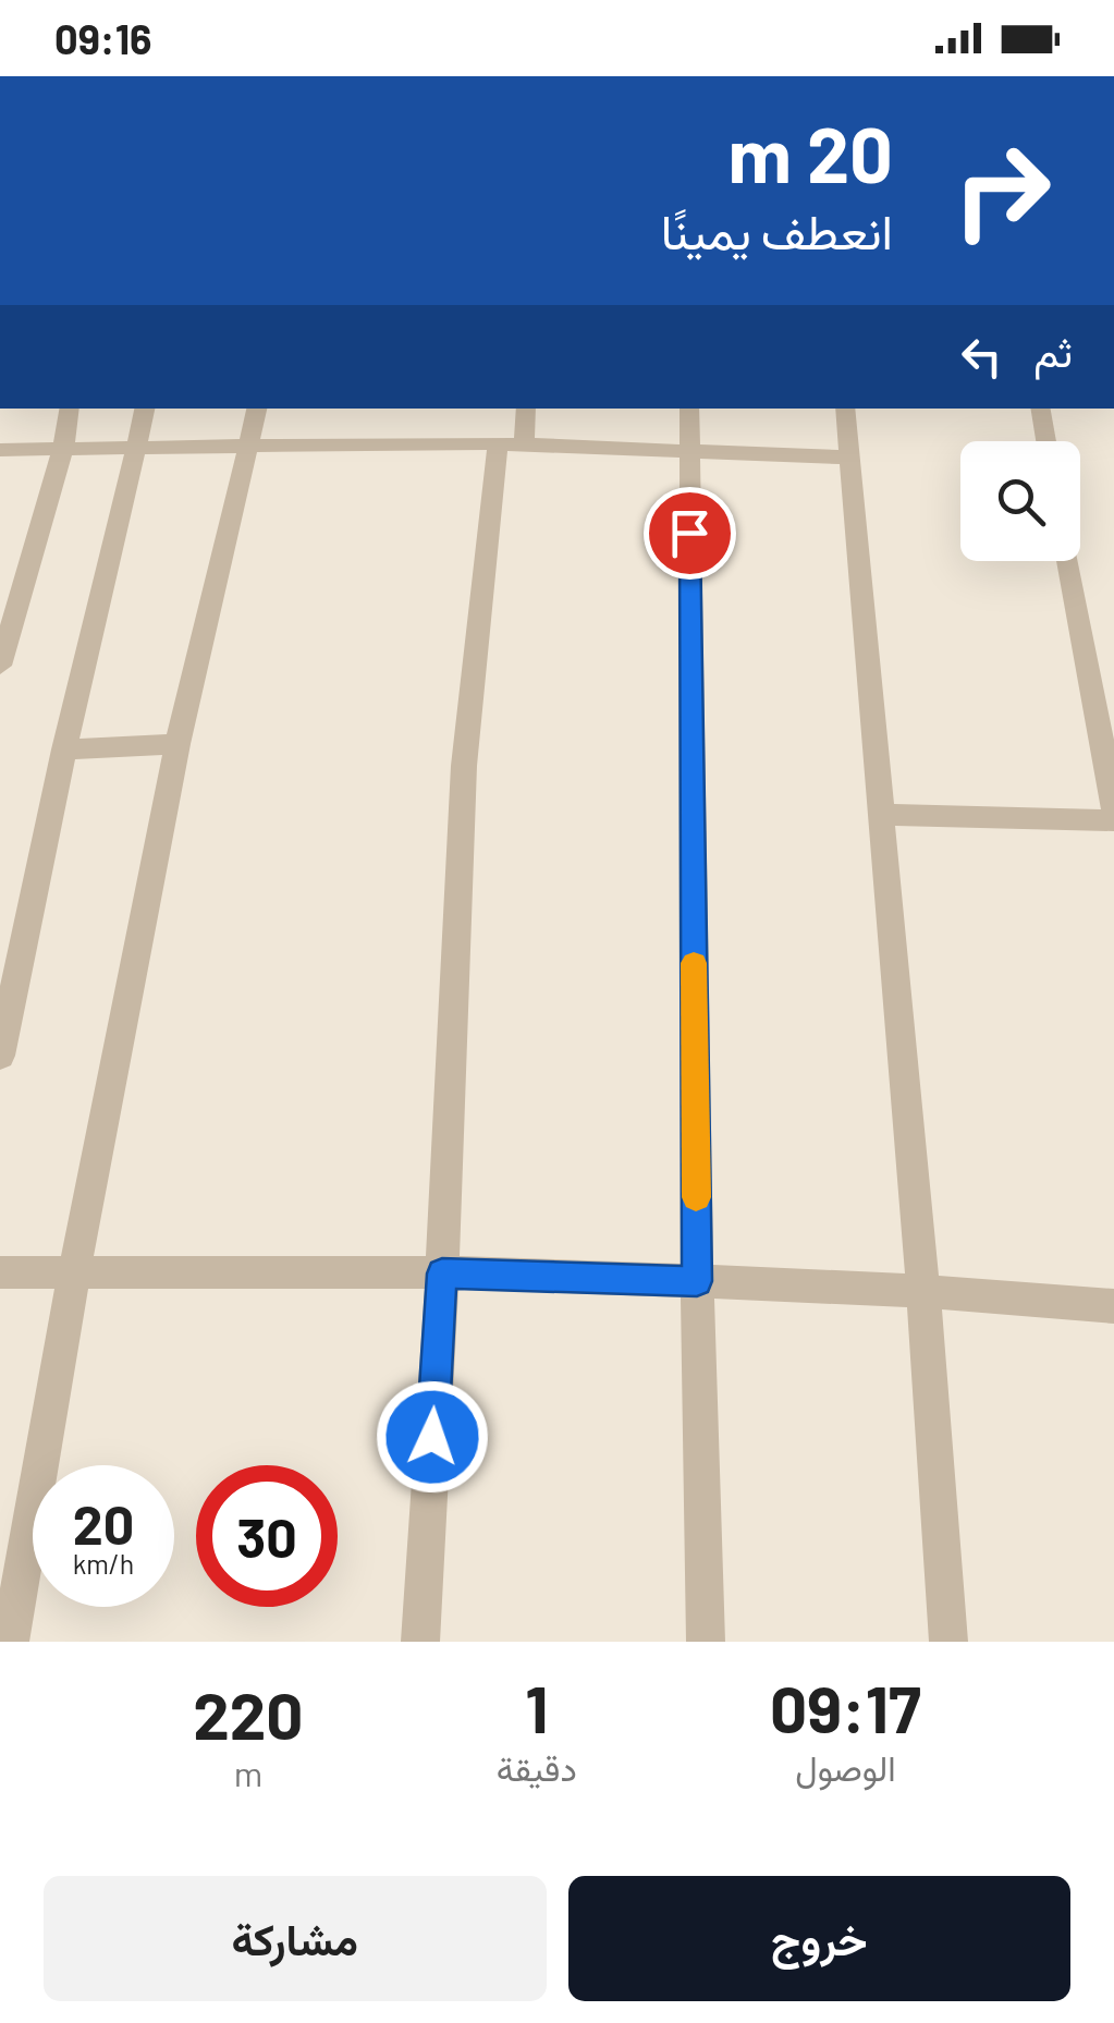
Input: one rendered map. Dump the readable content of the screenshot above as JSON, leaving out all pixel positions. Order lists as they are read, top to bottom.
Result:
{
  "page": {
    "status": "09:16",
    "turn": ["20 m", "انعطف يمينًا"],
    "then": "ثم",
    "speed": "20 km/h",
    "limit": "30",
    "eta": [
      "09:17",
      "الوصول",
      "1",
      "دقيقة",
      "220",
      "m"
    ],
    "buttons": ["خروج", "مشاركة"]
  }
}
